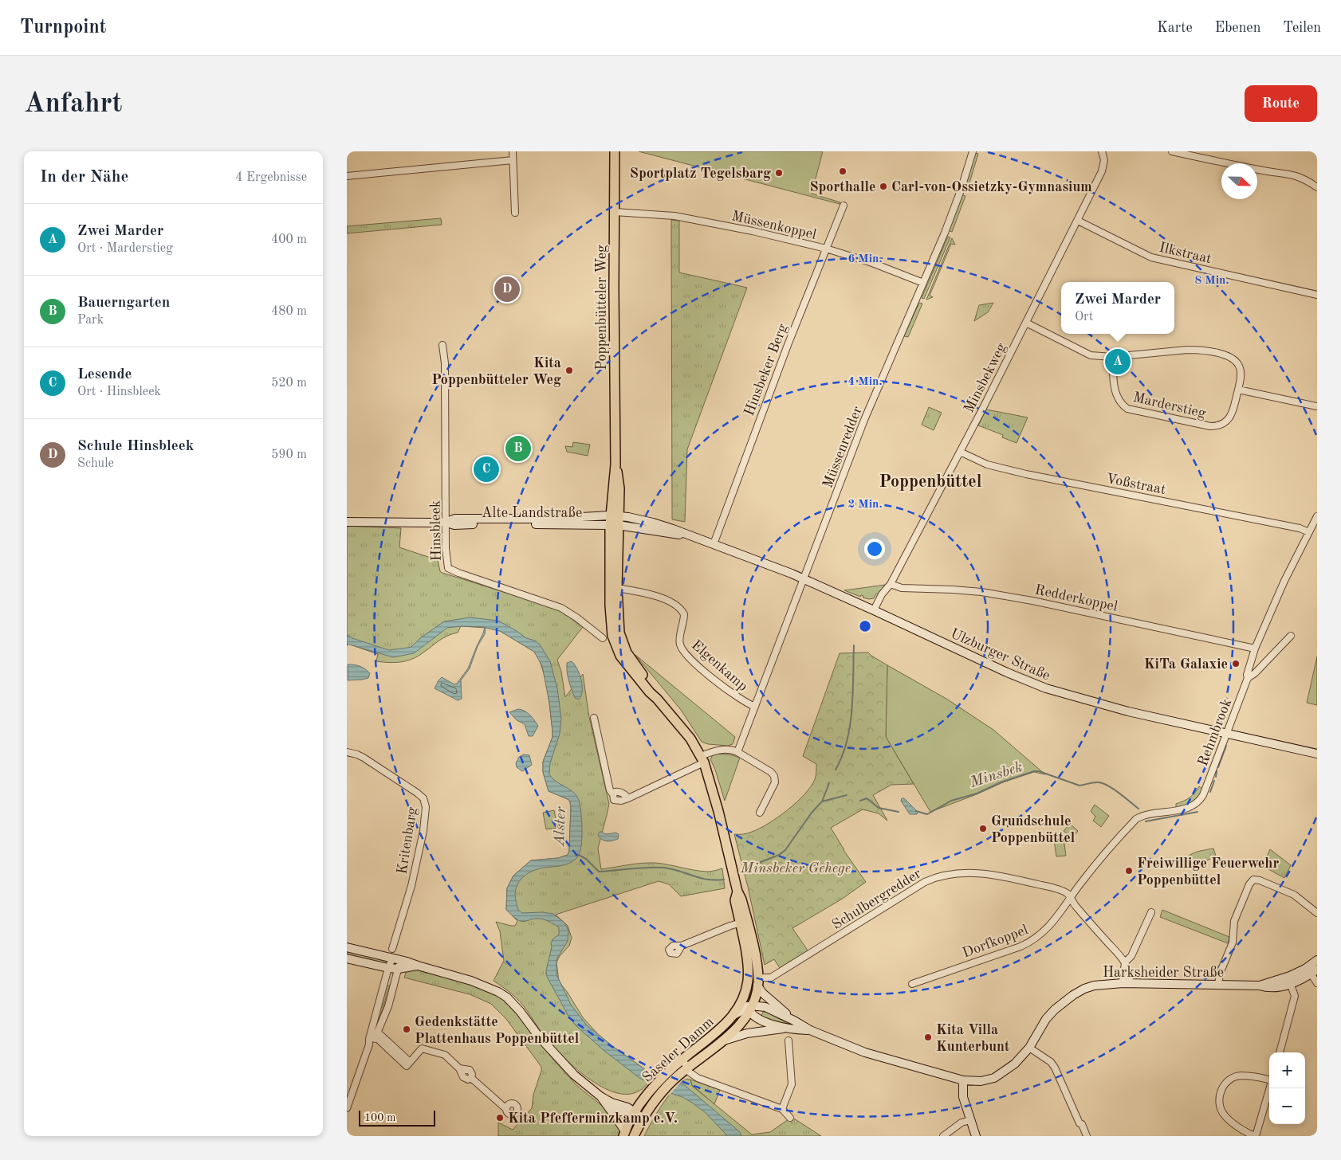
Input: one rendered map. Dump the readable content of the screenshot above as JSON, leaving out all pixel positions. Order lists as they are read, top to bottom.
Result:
{
  "streets": {
    "main road": [
      "Poppenbütteler Weg",
      "Alte Landstraße",
      "Ulzburger Straße",
      "Harksheider Straße",
      "Saseler Damm"
    ],
    "street": [
      "Müssenkoppel",
      "Ilkstraat",
      "Hinsbeker Berg",
      "Minsbekweg",
      "Marderstieg",
      "Müssenredder",
      "Voßstraat",
      "Hinsbleek",
      "Redderkoppel",
      "Elgenkamp",
      "Rehmbrook",
      "Kritenbarg",
      "Schulbergredder",
      "Dorfkoppel"
    ]
  },
  "crossings": [
    ["Müssenkoppel", "Poppenbütteler Weg"],
    ["Müssenkoppel", "Hinsbeker Berg"],
    ["Müssenkoppel", "Müssenredder"],
    ["Ilkstraat", "Minsbekweg"],
    ["Poppenbütteler Weg", "Alte Landstraße"],
    ["Poppenbütteler Weg", "Ulzburger Straße"],
    ["Poppenbütteler Weg", "Elgenkamp"],
    ["Poppenbütteler Weg", "Schulbergredder"],
    ["Poppenbütteler Weg", "Saseler Damm"],
    ["Hinsbeker Berg", "Ulzburger Straße"],
    ["Minsbekweg", "Voßstraat"],
    ["Minsbekweg", "Redderkoppel"],
    ["Minsbekweg", "Ulzburger Straße"],
    ["Müssenredder", "Ulzburger Straße"],
    ["Müssenredder", "Elgenkamp"],
    ["Voßstraat", "Rehmbrook"],
    ["Alte Landstraße", "Hinsbleek"],
    ["Alte Landstraße", "Ulzburger Straße"],
    ["Redderkoppel", "Rehmbrook"],
    ["Ulzburger Straße", "Rehmbrook"],
    ["Rehmbrook", "Schulbergredder"],
    ["Rehmbrook", "Dorfkoppel"],
    ["Schulbergredder", "Dorfkoppel"],
    ["Schulbergredder", "Harksheider Straße"]
  ],
  "districts": ["Poppenbüttel"],
  "water": ["Minsbek", "Alster"],
  "parks": ["Minsbeker Gehege"],
  "places": [
    "Sporthalle",
    "Sportplatz Tegelsbarg",
    "Carl-von-Ossietzky-Gymnasium",
    "Kita Poppenbütteler Weg",
    "KiTa Galaxie",
    "Grundschule Poppenbüttel",
    "Freiwillige Feuerwehr Poppenbüttel",
    "Gedenkstätte Plattenhaus Poppenbüttel",
    "Kita Villa Kunterbunt",
    "Kita Pfefferminzkamp e.V."
  ],
  "scale_bar": "100 m",
  "north": "right",
  "page": {
    "header": "Turnpoint",
    "nav": ["Karte", "Ebenen", "Teilen"],
    "buttons": "Route",
    "title": "Anfahrt",
    "heading": ["In der Nähe", "4 Ergebnisse"],
    "list": [
      {
        "mark": "A",
        "name": "Zwei Marder",
        "note": "Ort · Marderstieg",
        "value": "400 m"
      },
      {
        "mark": "B",
        "name": "Bauerngarten",
        "note": "Park",
        "value": "480 m"
      },
      {
        "mark": "C",
        "name": "Lesende",
        "note": "Ort · Hinsbleek",
        "value": "520 m"
      },
      {
        "mark": "D",
        "name": "Schule Hinsbleek",
        "note": "Schule",
        "value": "590 m"
      }
    ],
    "pins": [
      "D",
      "A",
      "B",
      "C"
    ],
    "popup": ["Zwei Marder", "Ort"],
    "map_buttons": ["+", "−"],
    "scale": "100 m"
  },
  "rings": [
    "6 Min.",
    "8 Min.",
    "4 Min.",
    "2 Min."
  ]
}
